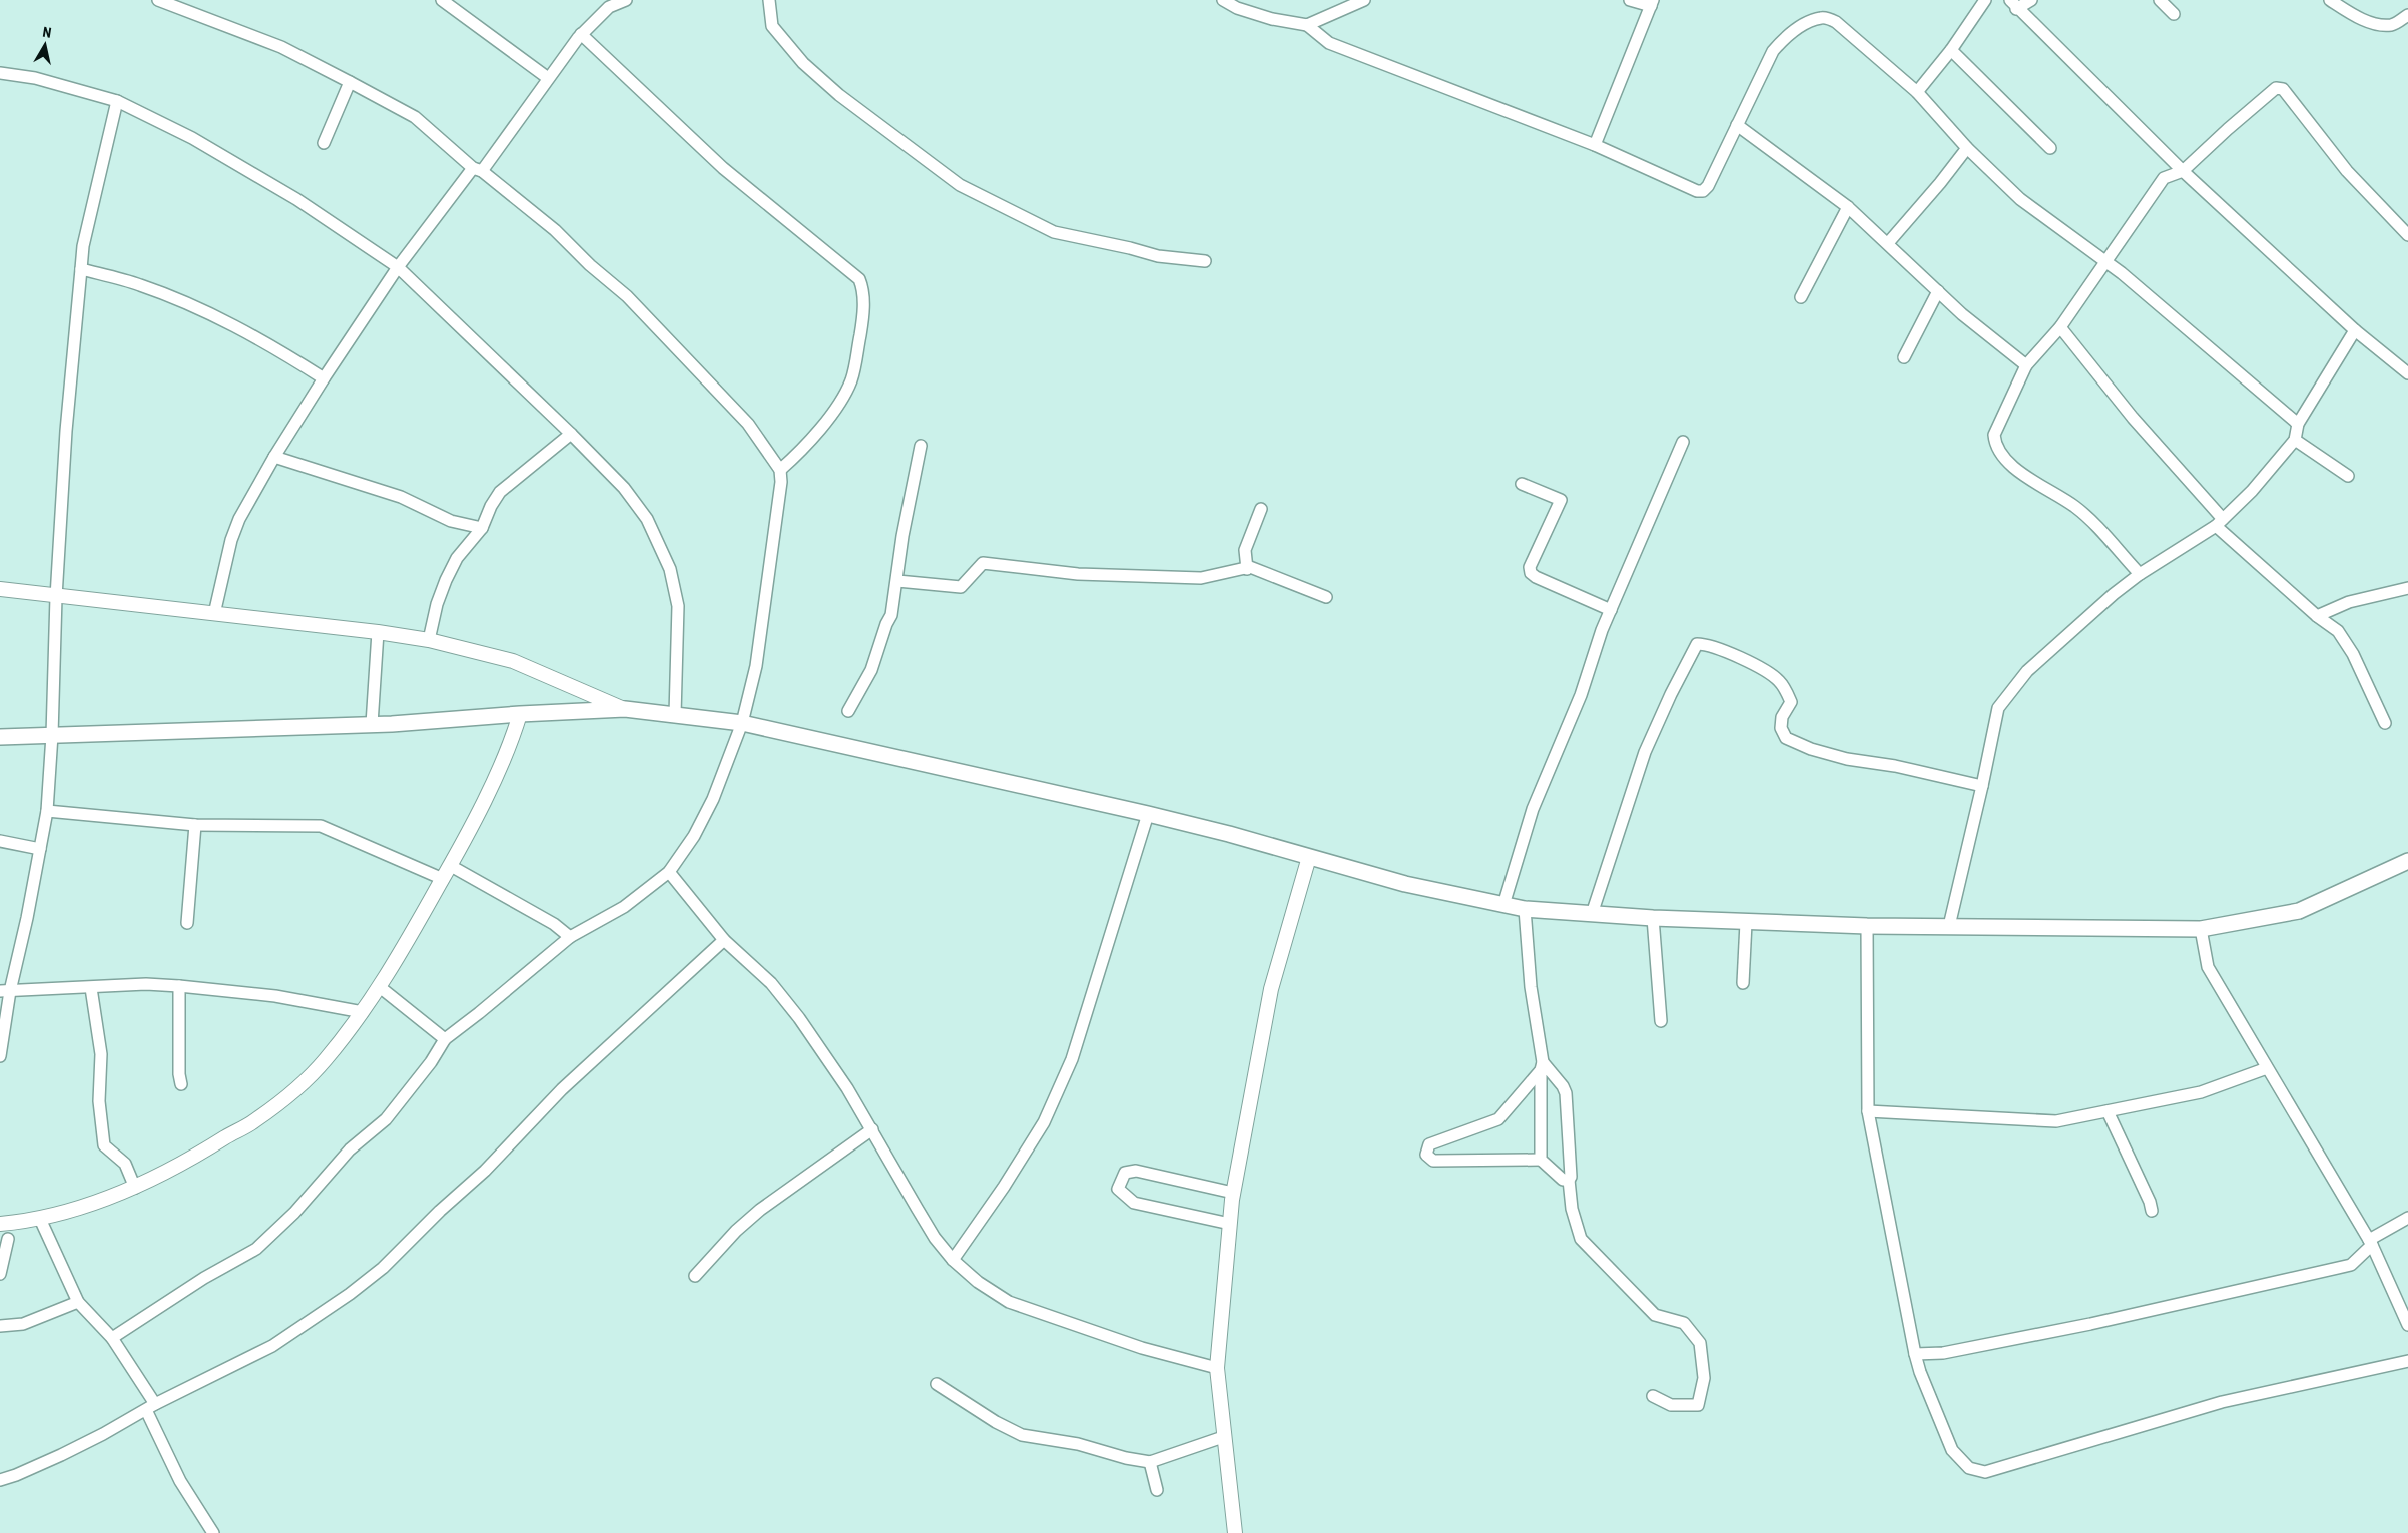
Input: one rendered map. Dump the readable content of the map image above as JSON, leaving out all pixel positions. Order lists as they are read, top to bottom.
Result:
{
  "north": "top"
}
